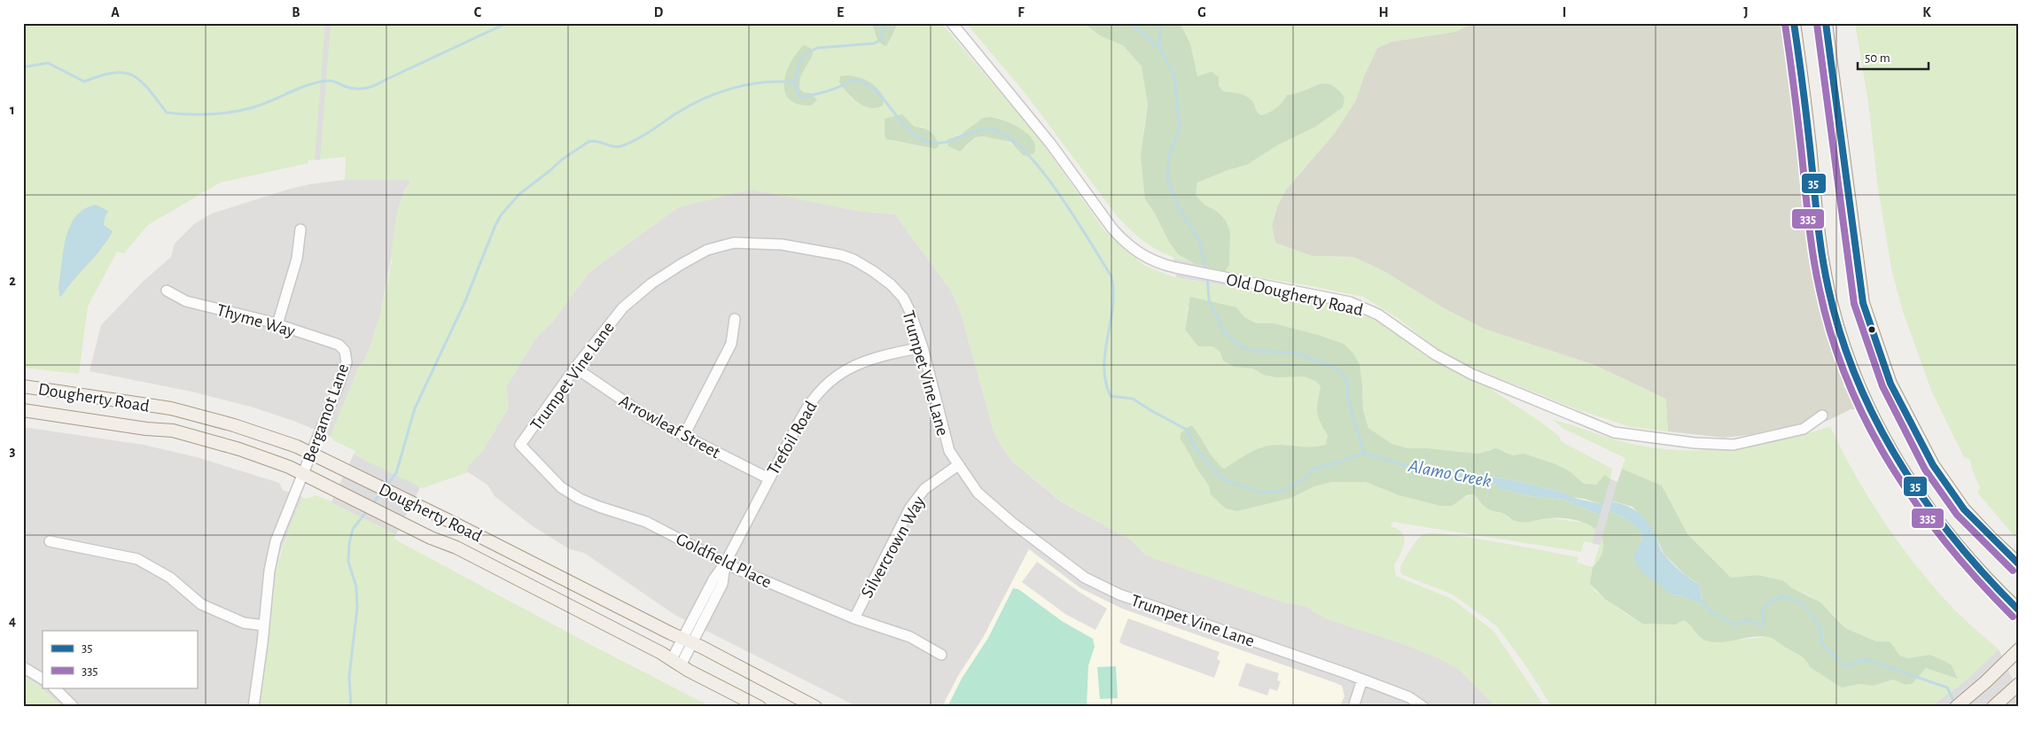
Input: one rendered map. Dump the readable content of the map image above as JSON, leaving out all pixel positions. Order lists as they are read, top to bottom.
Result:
{
  "streets": {
    "main road": ["Dougherty Road"],
    "street": [
      "Old Dougherty Road",
      "Thyme Way",
      "Trumpet Vine Lane",
      "Bergamot Lane",
      "Arrowleaf Street",
      "Trefoil Road",
      "Silvercrown Way",
      "Goldfield Place"
    ]
  },
  "crossings": [
    ["Thyme Way", "Bergamot Lane"],
    ["Trumpet Vine Lane", "Arrowleaf Street"],
    ["Trumpet Vine Lane", "Trefoil Road"],
    ["Trumpet Vine Lane", "Silvercrown Way"],
    ["Trumpet Vine Lane", "Goldfield Place"],
    ["Dougherty Road", "Bergamot Lane"],
    ["Dougherty Road", "Trefoil Road"],
    ["Arrowleaf Street", "Trefoil Road"],
    ["Trefoil Road", "Goldfield Place"],
    ["Silvercrown Way", "Goldfield Place"]
  ],
  "water": ["Alamo Creek"],
  "lines": ["transit line 35", "transit line 335"],
  "legend": ["35", "335"],
  "scale_bar": "50 m",
  "grid": {
    "columns": [
      "A",
      "B",
      "C",
      "D",
      "E",
      "F",
      "G",
      "H",
      "I",
      "J",
      "K"
    ],
    "rows": [
      "1",
      "2",
      "3",
      "4"
    ]
  }
}
